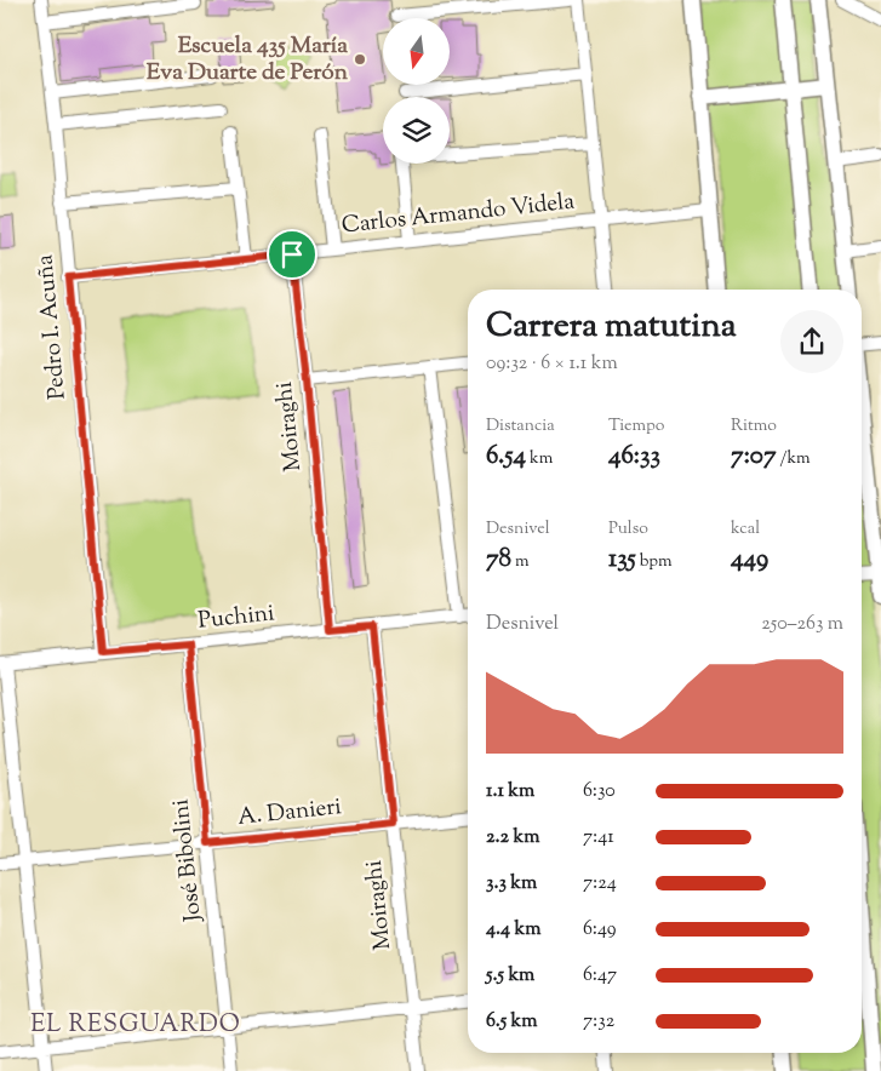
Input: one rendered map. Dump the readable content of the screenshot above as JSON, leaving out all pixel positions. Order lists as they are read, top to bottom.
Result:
{
  "streets": {
    "street": [
      "Carlos Armando Videla",
      "Pedro I. Acuña",
      "Moiraghi",
      "Puchini",
      "A. Danieri",
      "José Bibolini"
    ]
  },
  "crossings": [
    ["Carlos Armando Videla", "Pedro I. Acuña"],
    ["Carlos Armando Videla", "Moiraghi"],
    ["Pedro I. Acuña", "Puchini"],
    ["Moiraghi", "Puchini"],
    ["Moiraghi", "A. Danieri"],
    ["Puchini", "José Bibolini"],
    ["A. Danieri", "José Bibolini"]
  ],
  "districts": ["EL RESGUARDO"],
  "places": ["Escuela 435 María Eva Duarte de Perón"],
  "north": "bottom",
  "page": {
    "heading": ["Carrera matutina", "09:32 · 6 × 1.1 km"],
    "stats": [
      ["Distancia", "6.54 km"],
      ["Tiempo", "46:33"],
      ["Ritmo", "7:07 /km"],
      ["Desnivel", "78 m"],
      ["Pulso", "135 bpm"],
      ["kcal", "449"]
    ],
    "chart": ["Desnivel", "250–263 m"],
    "list": [
      {
        "name": "1.1 km",
        "note": "6:30"
      },
      {
        "name": "2.2 km",
        "note": "7:41"
      },
      {
        "name": "3.3 km",
        "note": "7:24"
      },
      {
        "name": "4.4 km",
        "note": "6:49"
      },
      {
        "name": "5.5 km",
        "note": "6:47"
      },
      {
        "name": "6.5 km",
        "note": "7:32"
      }
    ]
  }
}
